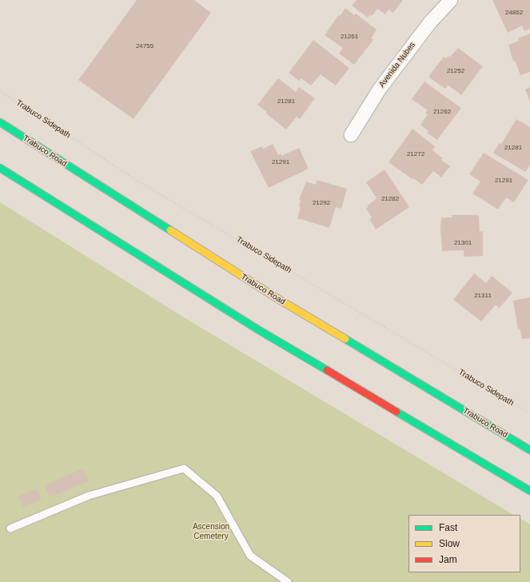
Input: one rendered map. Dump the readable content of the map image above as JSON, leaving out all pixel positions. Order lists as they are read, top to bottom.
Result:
{
  "streets": {
    "main road": ["Trabuco Road"],
    "street": ["Avenida Nubes"],
    "path": ["Trabuco Sidepath"]
  },
  "parks": ["Ascension Cemetery"],
  "house_numbers": [
    "24862",
    "21261",
    "24755",
    "21252",
    "21281",
    "21262",
    "21281",
    "21272",
    "21291",
    "21291",
    "21282",
    "21292",
    "21301",
    "21311"
  ],
  "legend": ["Fast", "Slow", "Jam"]
}
